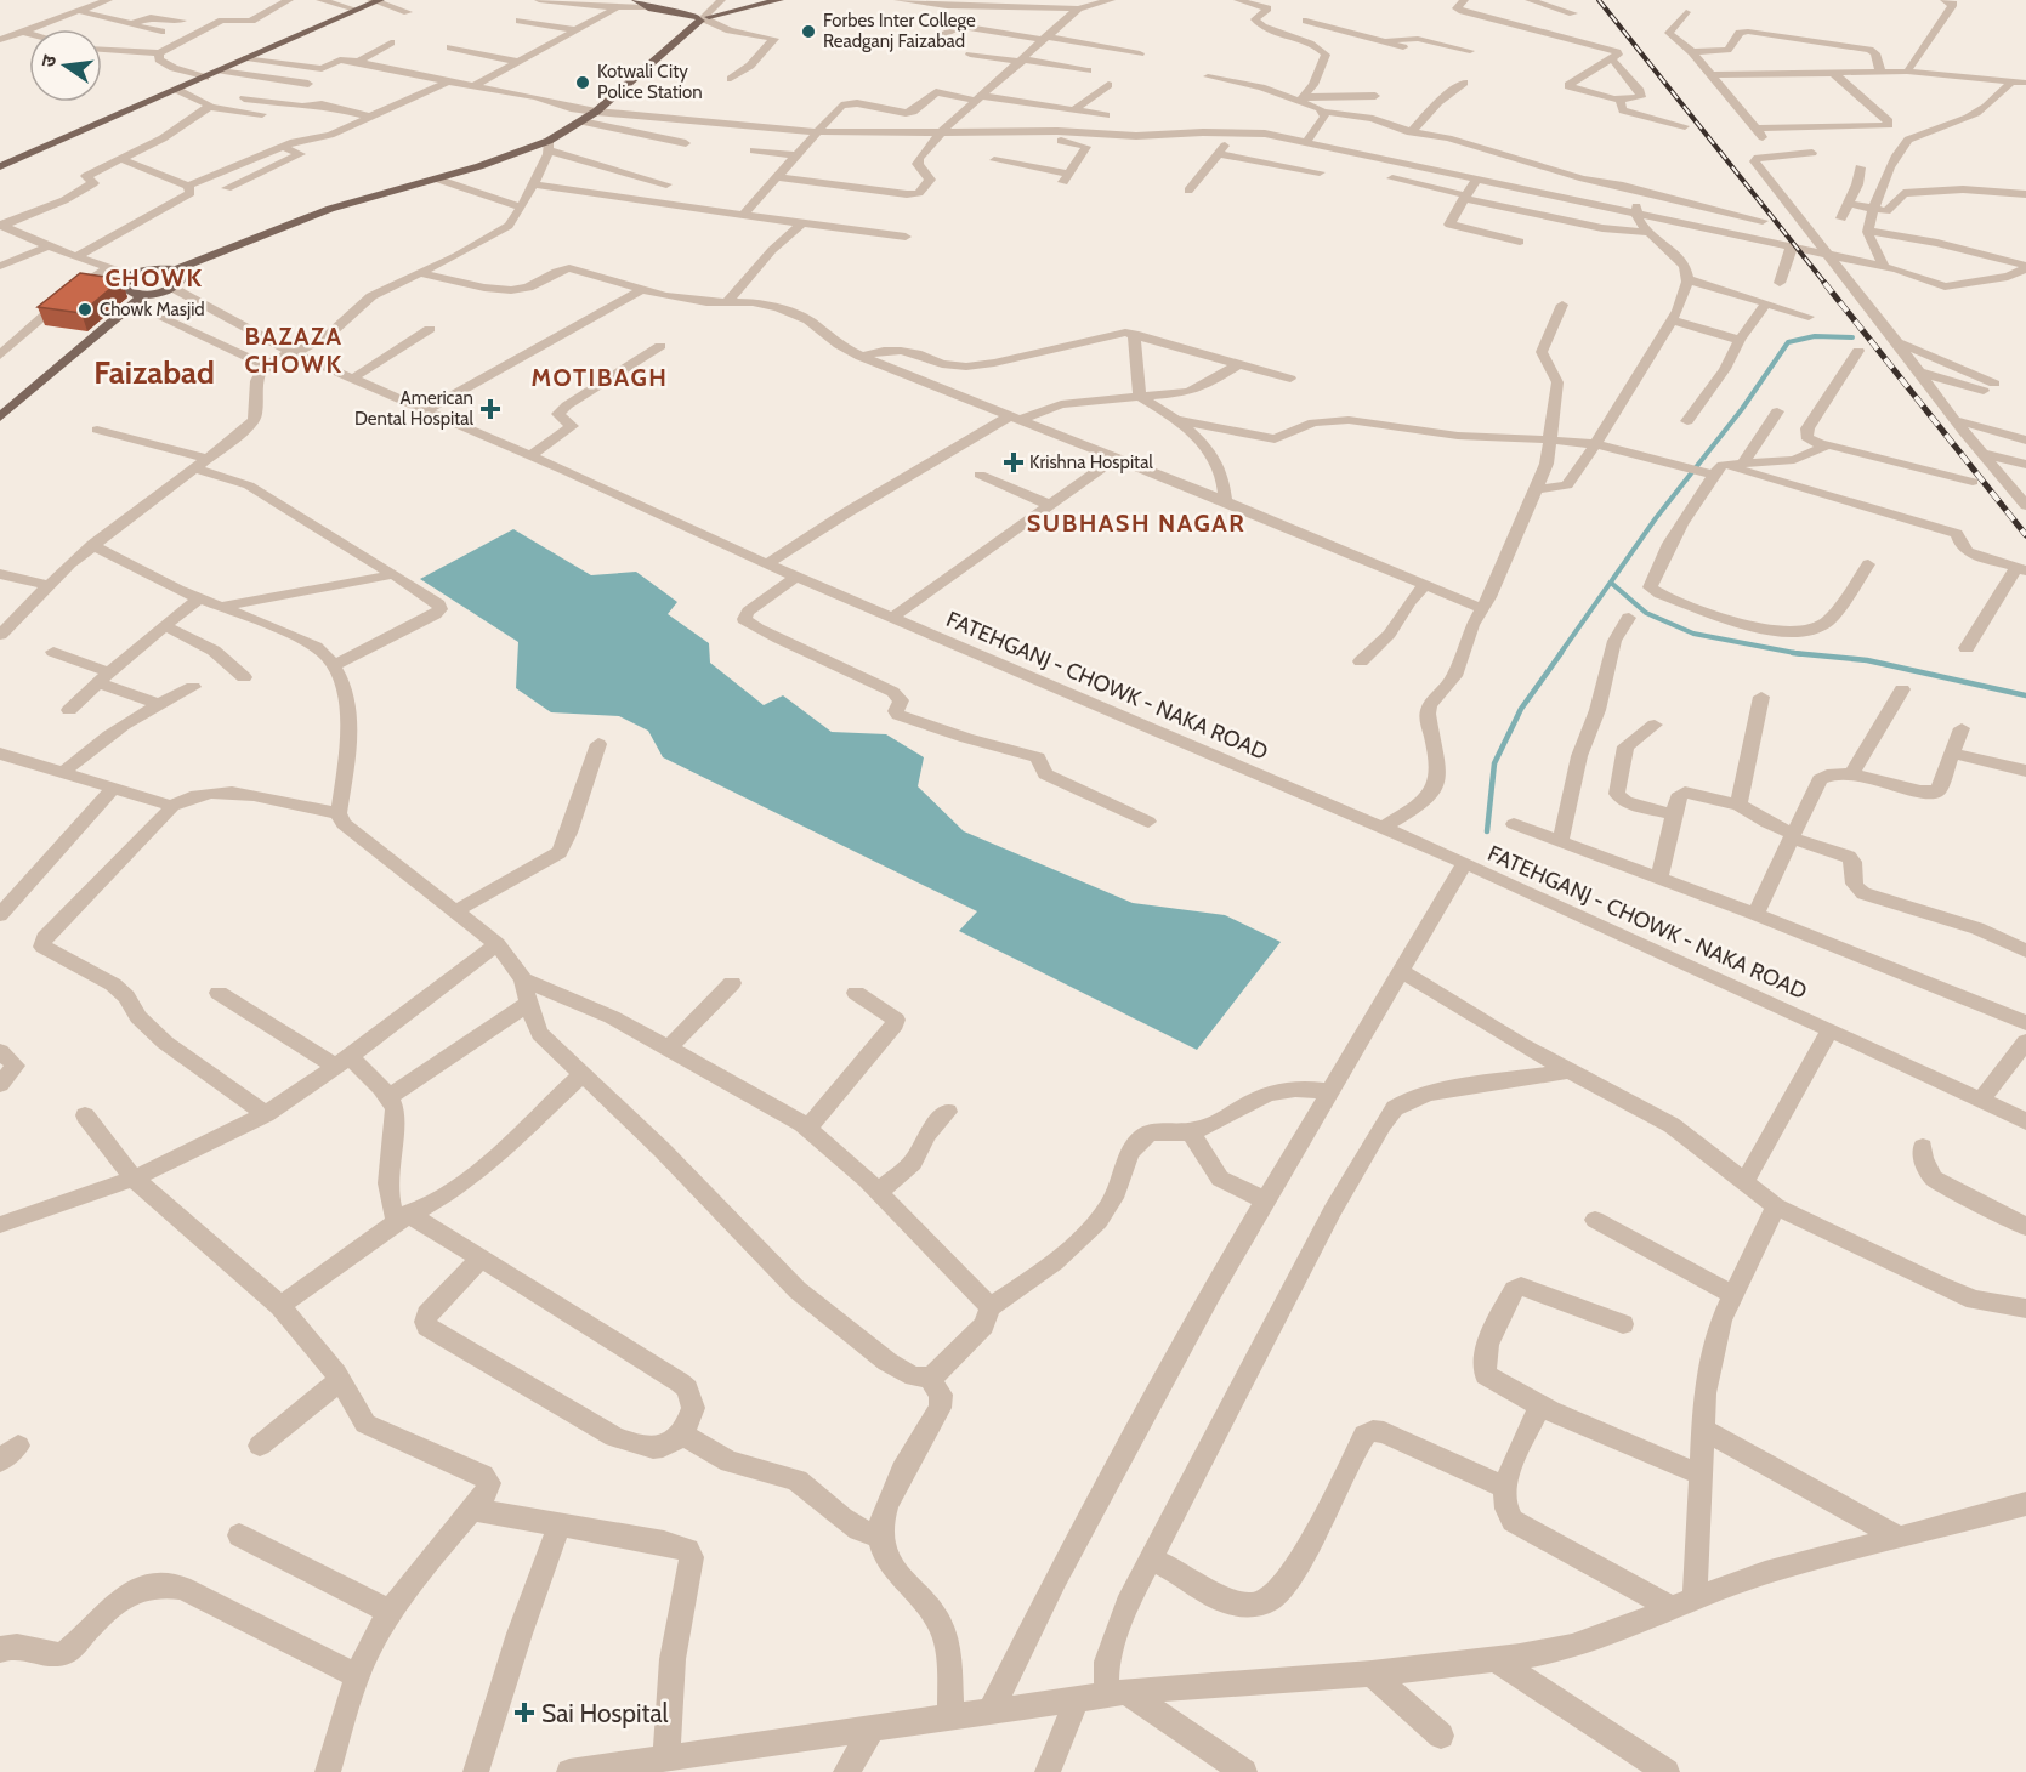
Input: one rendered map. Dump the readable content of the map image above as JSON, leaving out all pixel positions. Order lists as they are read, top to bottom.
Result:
{
  "streets": {
    "street": ["FATEHGANJ - CHOWK - NAKA ROAD"]
  },
  "districts": [
    "CHOWK",
    "BAZAZA CHOWK",
    "Faizabad",
    "MOTIBAGH",
    "SUBHASH NAGAR"
  ],
  "places": {
    "other": ["Forbes Inter College Readganj Faizabad", "Kotwali City Police Station", "Chowk Masjid"],
    "health": ["American Dental Hospital", "Krishna Hospital", "Sai Hospital"]
  },
  "north": "left"
}
